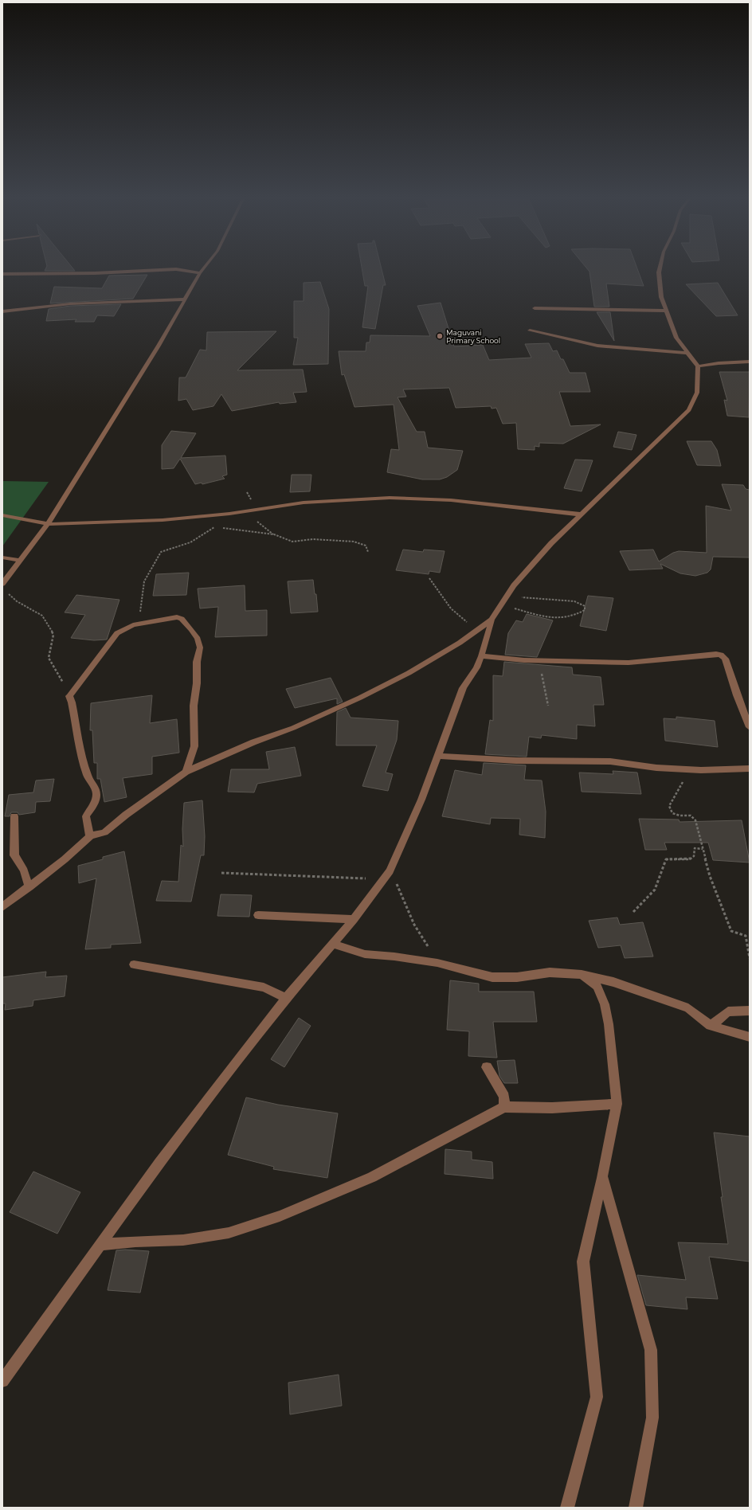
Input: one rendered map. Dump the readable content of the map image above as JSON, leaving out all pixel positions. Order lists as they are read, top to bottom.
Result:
{
  "places": ["Maguvani Primary School"]
}
